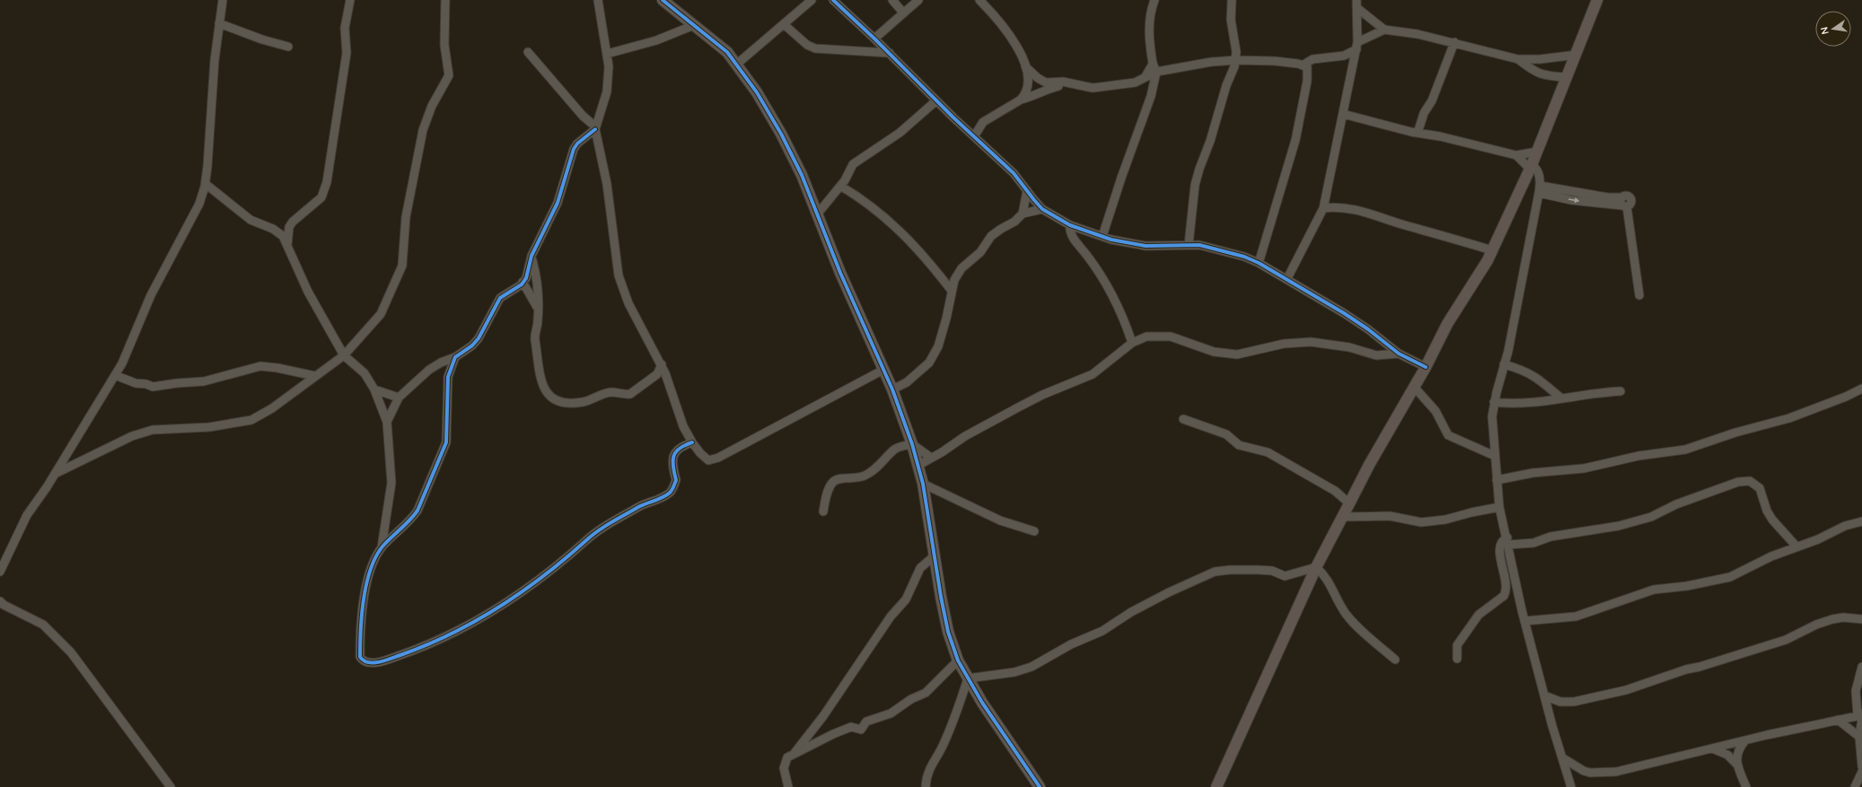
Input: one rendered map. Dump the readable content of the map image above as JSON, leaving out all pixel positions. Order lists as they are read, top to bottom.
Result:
{
  "north": "left"
}
